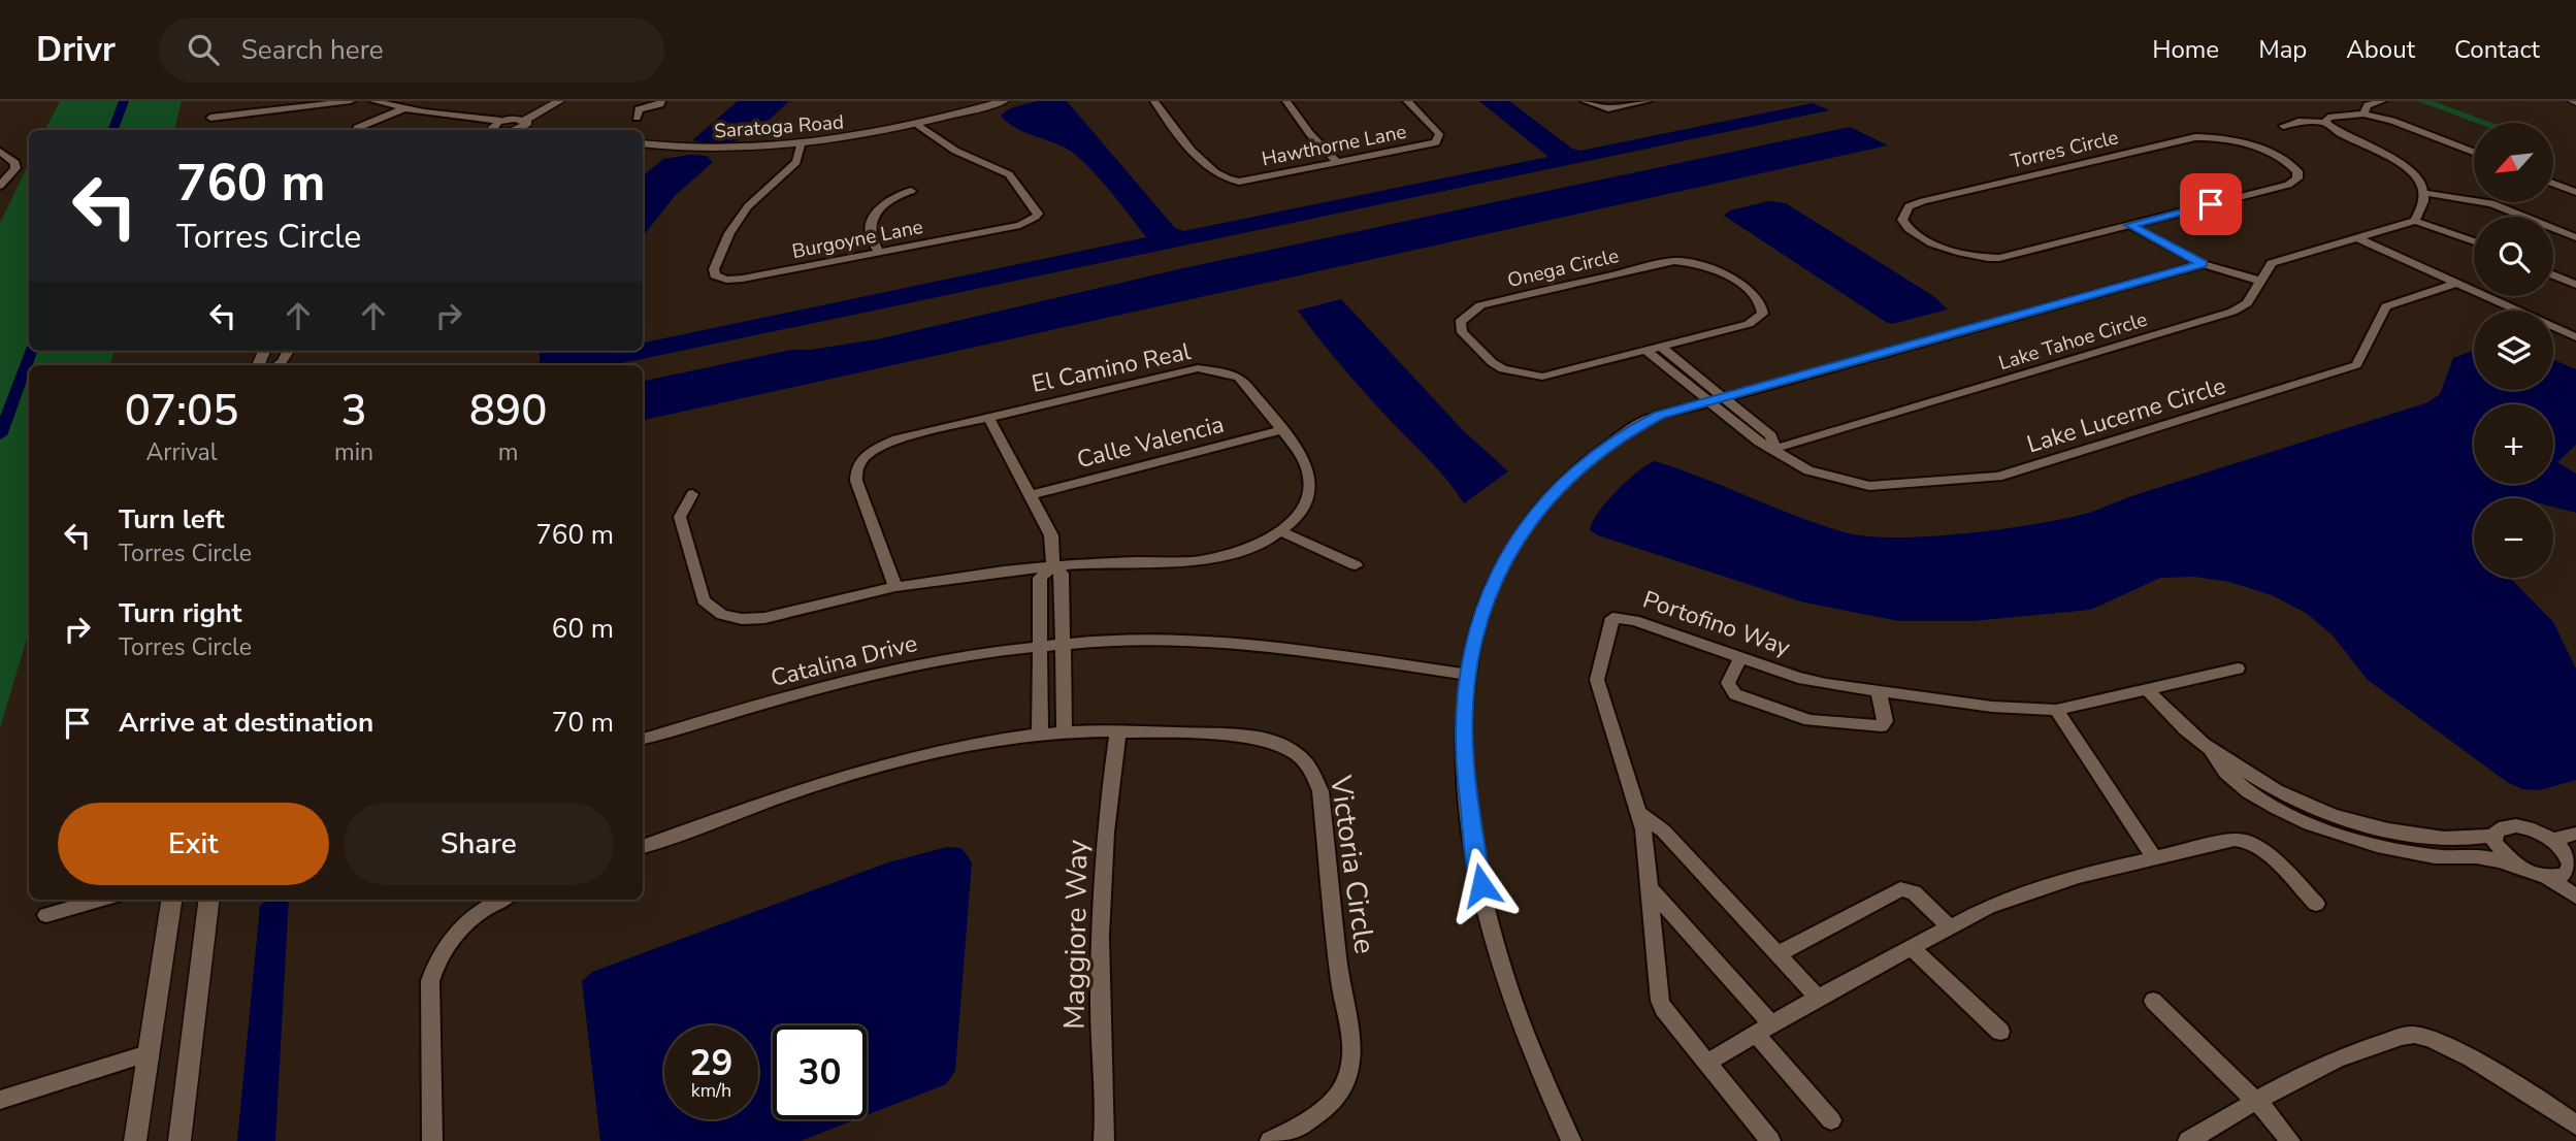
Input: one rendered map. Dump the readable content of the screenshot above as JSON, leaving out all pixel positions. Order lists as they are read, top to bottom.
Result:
{
  "streets": {
    "street": [
      "Saratoga Road",
      "Hawthorne Lane",
      "Torres Circle",
      "Burgoyne Lane",
      "Onega Circle",
      "Lake Tahoe Circle",
      "El Camino Real",
      "Lake Lucerne Circle",
      "Calle Valencia",
      "Portofino Way",
      "Catalina Drive",
      "Victoria Circle",
      "Maggiore Way"
    ]
  },
  "crossings": [
    ["Saratoga Road", "Burgoyne Lane"],
    ["Lake Tahoe Circle", "Lake Lucerne Circle"],
    ["El Camino Real", "Calle Valencia"],
    ["Victoria Circle", "Maggiore Way"]
  ],
  "north": "bottom left",
  "page": {
    "header": "Drivr",
    "search": "Search here",
    "nav": [
      "Home",
      "Map",
      "About",
      "Contact"
    ],
    "map_buttons": ["+", "−"],
    "turn": ["760 m", "Torres Circle"],
    "eta": [
      "07:05",
      "Arrival",
      "3",
      "min",
      "890",
      "m"
    ],
    "list": [
      {
        "name": "Turn left",
        "note": "Torres Circle",
        "value": "760 m"
      },
      {
        "name": "Turn right",
        "note": "Torres Circle",
        "value": "60 m"
      },
      {
        "name": "Arrive at destination",
        "value": "70 m"
      }
    ],
    "buttons": ["Exit", "Share"],
    "speed": "29 km/h",
    "limit": "30"
  }
}
